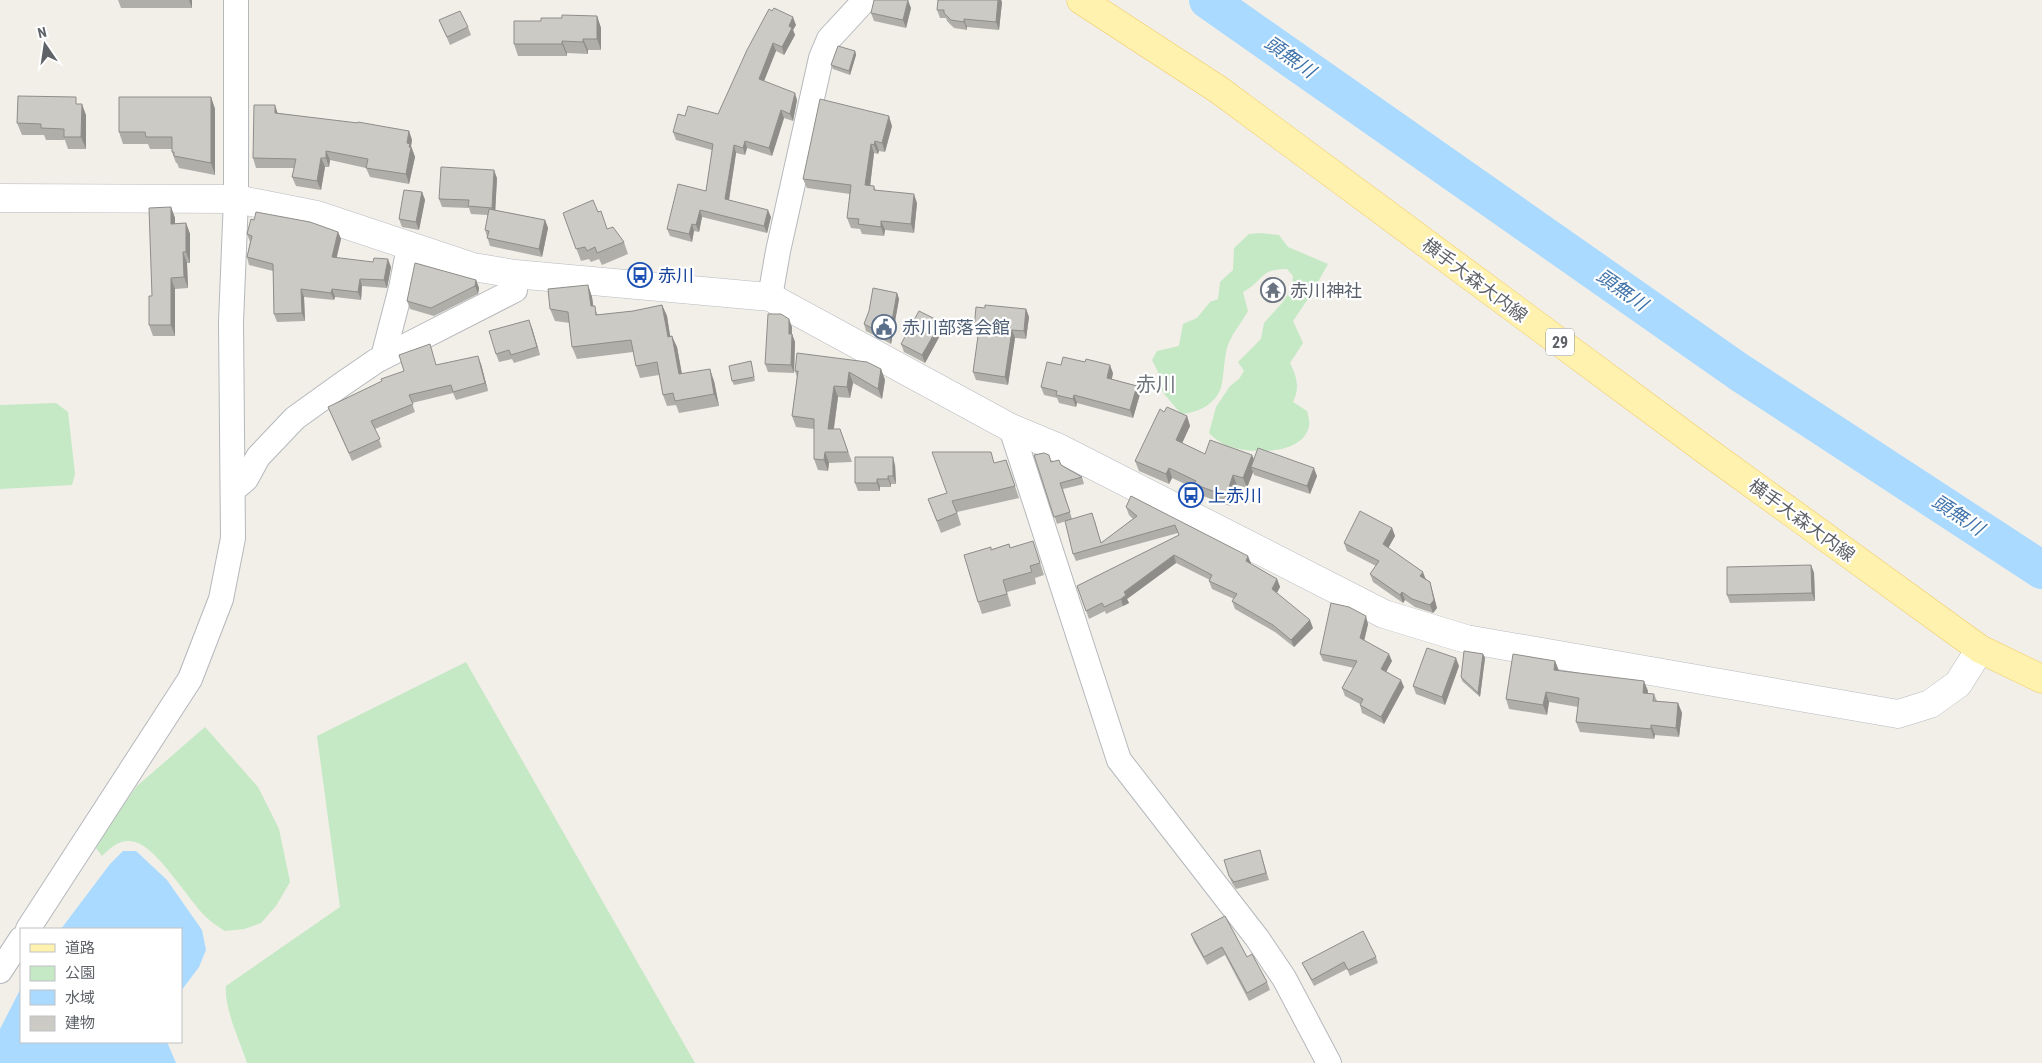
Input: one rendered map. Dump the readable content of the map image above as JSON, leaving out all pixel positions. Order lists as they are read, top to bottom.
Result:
{
  "streets": {
    "main road": ["横手大森大内線", "29"]
  },
  "districts": ["赤川"],
  "water": ["頭無川"],
  "places": {
    "bus stop": ["赤川", "上赤川"],
    "temple": ["赤川神社"],
    "public building": ["赤川部落会館"]
  },
  "legend": [
    "道路",
    "公園",
    "水域",
    "建物"
  ],
  "north": "top"
}
